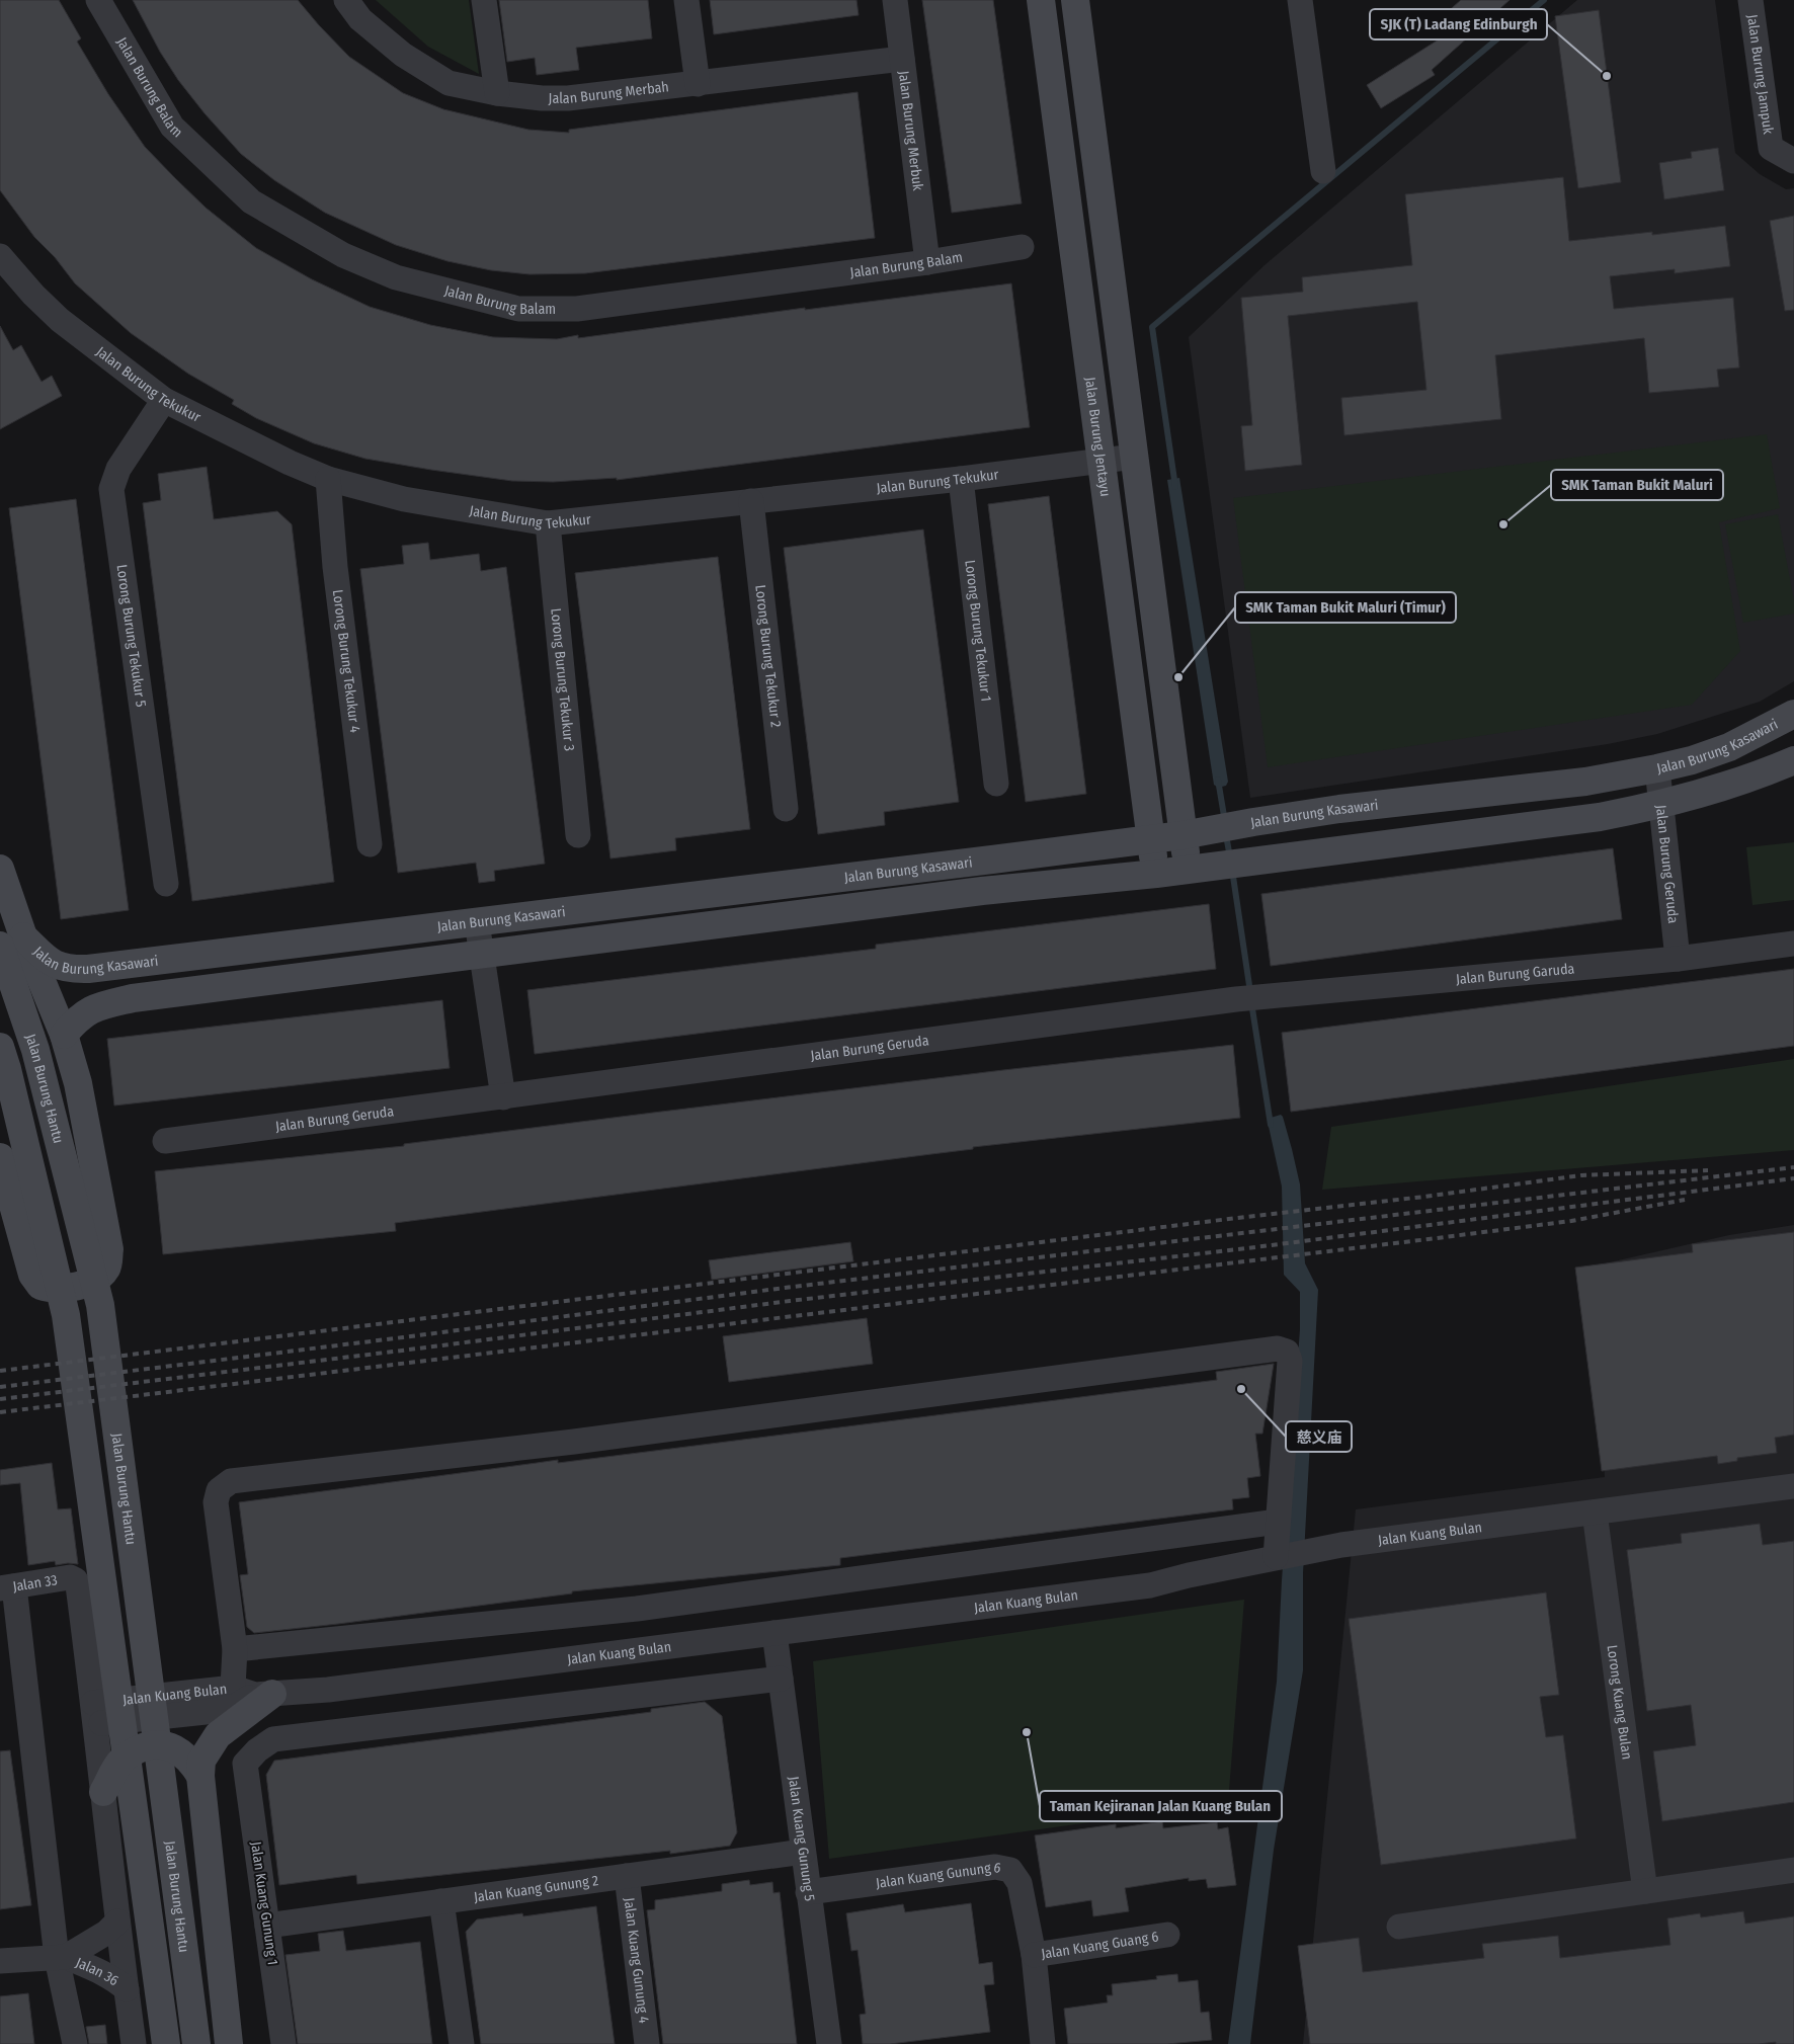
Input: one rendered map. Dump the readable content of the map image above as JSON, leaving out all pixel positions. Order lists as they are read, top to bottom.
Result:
{
  "streets": {
    "street": [
      "Jalan Burung Jampuk",
      "Jalan Burung Balam",
      "Jalan Burung Merbah",
      "Jalan Burung Merbuk",
      "Jalan Burung Tekukur",
      "Jalan Burung Jentayu",
      "Lorong Burung Tekukur 1",
      "Lorong Burung Tekukur 5",
      "Lorong Burung Tekukur 2",
      "Lorong Burung Tekukur 4",
      "Lorong Burung Tekukur 3",
      "Jalan Burung Kasawari",
      "Jalan Burung Geruda",
      "Jalan Burung Garuda",
      "Jalan Burung Hantu",
      "Jalan Kuang Bulan",
      "Jalan 33",
      "Lorong Kuang Bulan",
      "Jalan Kuang Gunung 5",
      "Jalan Kuang Gunung 6",
      "Jalan Kuang Gunung 2",
      "Jalan Kuang Gunung 1",
      "Jalan Kuang Guang 6",
      "Jalan Kuang Gunung 4",
      "Jalan 36"
    ]
  },
  "crossings": [
    ["Jalan Burung Balam", "Jalan Burung Merbuk"],
    ["Jalan Burung Merbah", "Jalan Burung Merbuk"],
    ["Jalan Burung Tekukur", "Jalan Burung Jentayu"],
    ["Jalan Burung Tekukur", "Lorong Burung Tekukur 1"],
    ["Jalan Burung Tekukur", "Lorong Burung Tekukur 5"],
    ["Jalan Burung Tekukur", "Lorong Burung Tekukur 2"],
    ["Jalan Burung Tekukur", "Lorong Burung Tekukur 4"],
    ["Jalan Burung Tekukur", "Lorong Burung Tekukur 3"],
    ["Jalan Burung Jentayu", "Jalan Burung Kasawari"],
    ["Jalan Burung Kasawari", "Jalan Burung Geruda"],
    ["Jalan Burung Kasawari", "Jalan Burung Hantu"],
    ["Jalan Burung Geruda", "Jalan Burung Garuda"],
    ["Jalan Kuang Bulan", "Jalan 33"],
    ["Jalan Kuang Bulan", "Lorong Kuang Bulan"],
    ["Jalan Kuang Bulan", "Jalan Kuang Gunung 5"],
    ["Jalan Kuang Gunung 5", "Jalan Kuang Gunung 6"],
    ["Jalan Kuang Gunung 5", "Jalan Kuang Gunung 2"],
    ["Jalan Kuang Gunung 5", "Jalan Kuang Gunung 1"],
    ["Jalan Kuang Gunung 6", "Jalan Kuang Guang 6"],
    ["Jalan Kuang Gunung 2", "Jalan Kuang Gunung 1"],
    ["Jalan Kuang Gunung 2", "Jalan Kuang Gunung 4"]
  ],
  "places": [
    "SJK (T) Ladang Edinburgh",
    "SMK Taman Bukit Maluri",
    "SMK Taman Bukit Maluri (Timur)",
    "慈义庙",
    "Taman Kejiranan Jalan Kuang Bulan"
  ]
}
